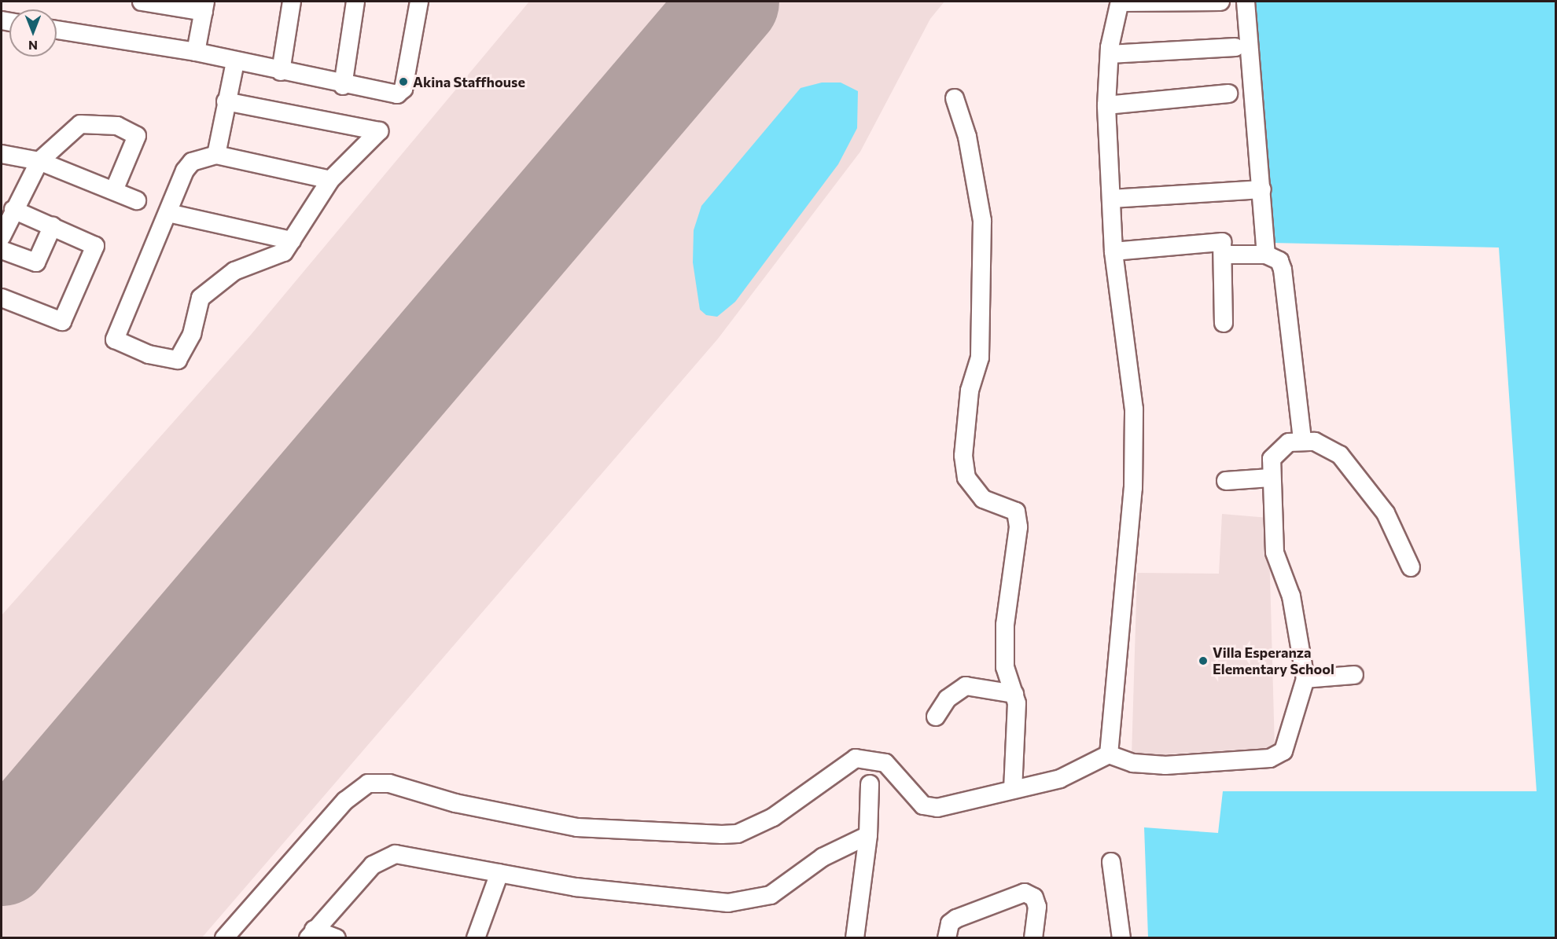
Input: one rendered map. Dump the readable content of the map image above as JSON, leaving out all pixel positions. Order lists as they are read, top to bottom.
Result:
{
  "places": ["Akina Staffhouse", "Villa Esperanza Elementary School"],
  "north": "bottom"
}
